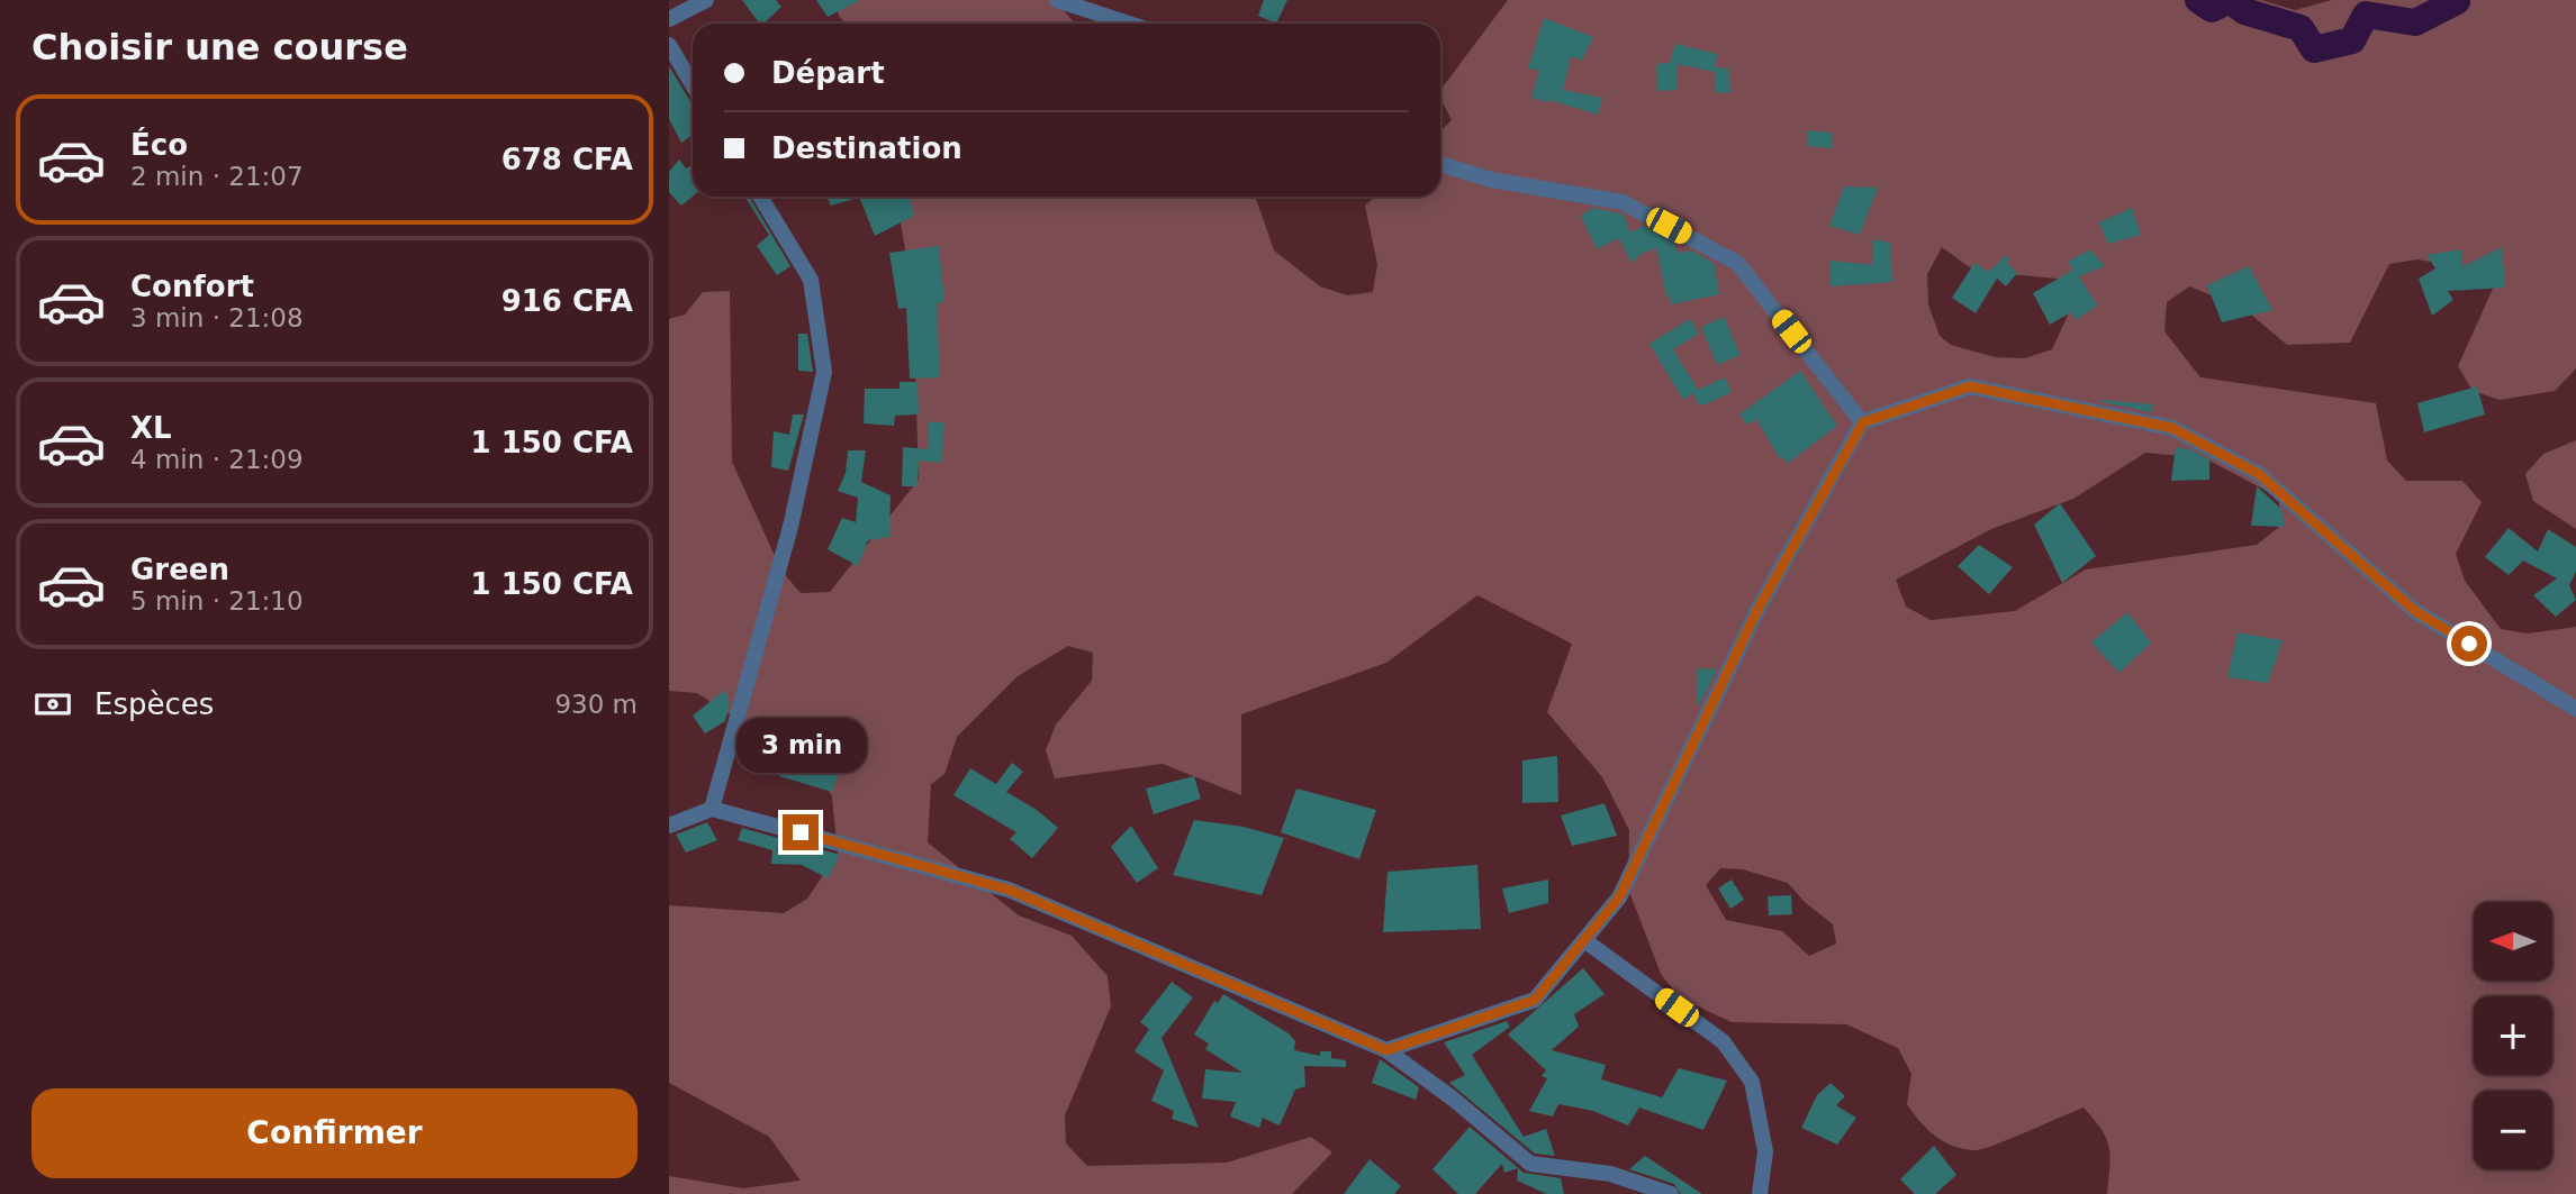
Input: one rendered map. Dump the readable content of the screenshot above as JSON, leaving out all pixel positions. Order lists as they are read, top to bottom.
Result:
{
  "north": "left",
  "page": {
    "heading": "Choisir une course",
    "banner": ["Départ", "Destination"],
    "list": [
      {
        "name": "Éco",
        "note": "2 min · 21:07",
        "value": "678 CFA"
      },
      {
        "name": "Confort",
        "note": "3 min · 21:08",
        "value": "916 CFA"
      },
      {
        "name": "XL",
        "note": "4 min · 21:09",
        "value": "1 150 CFA"
      },
      {
        "name": "Green",
        "note": "5 min · 21:10",
        "value": "1 150 CFA"
      }
    ],
    "pay": ["Espèces", "930 m"],
    "bubble": "3 min",
    "map_buttons": ["+", "−"],
    "buttons": "Confirmer"
  }
}
